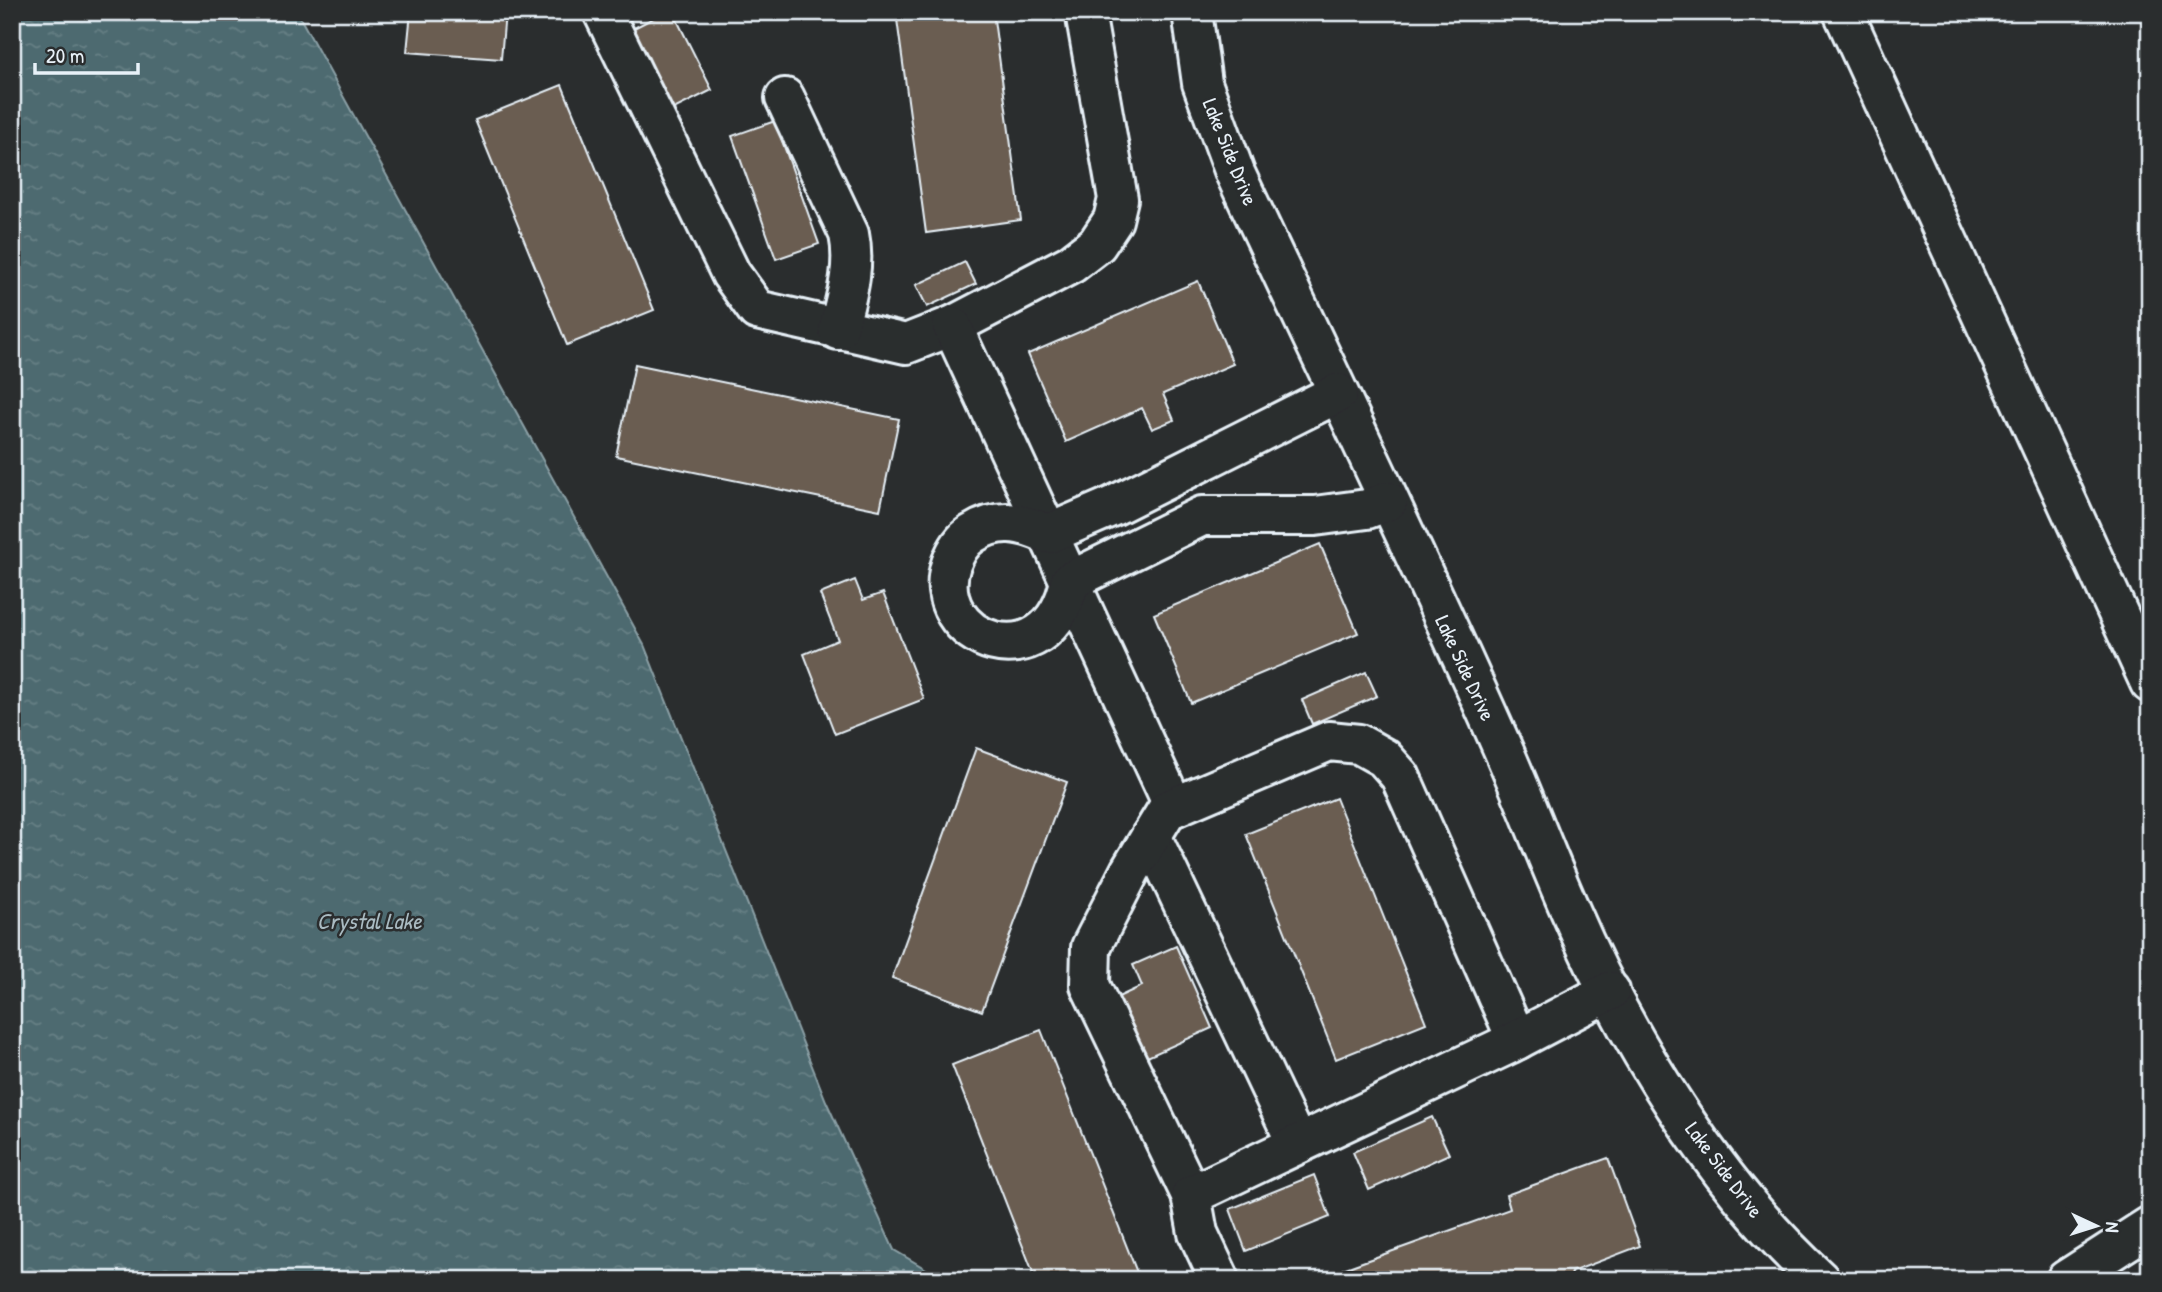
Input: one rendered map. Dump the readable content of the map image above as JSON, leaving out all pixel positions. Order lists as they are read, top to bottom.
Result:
{
  "streets": {
    "street": ["Lake Side Drive"]
  },
  "water": ["Crystal Lake"],
  "scale_bar": "20 m",
  "north": "right"
}
